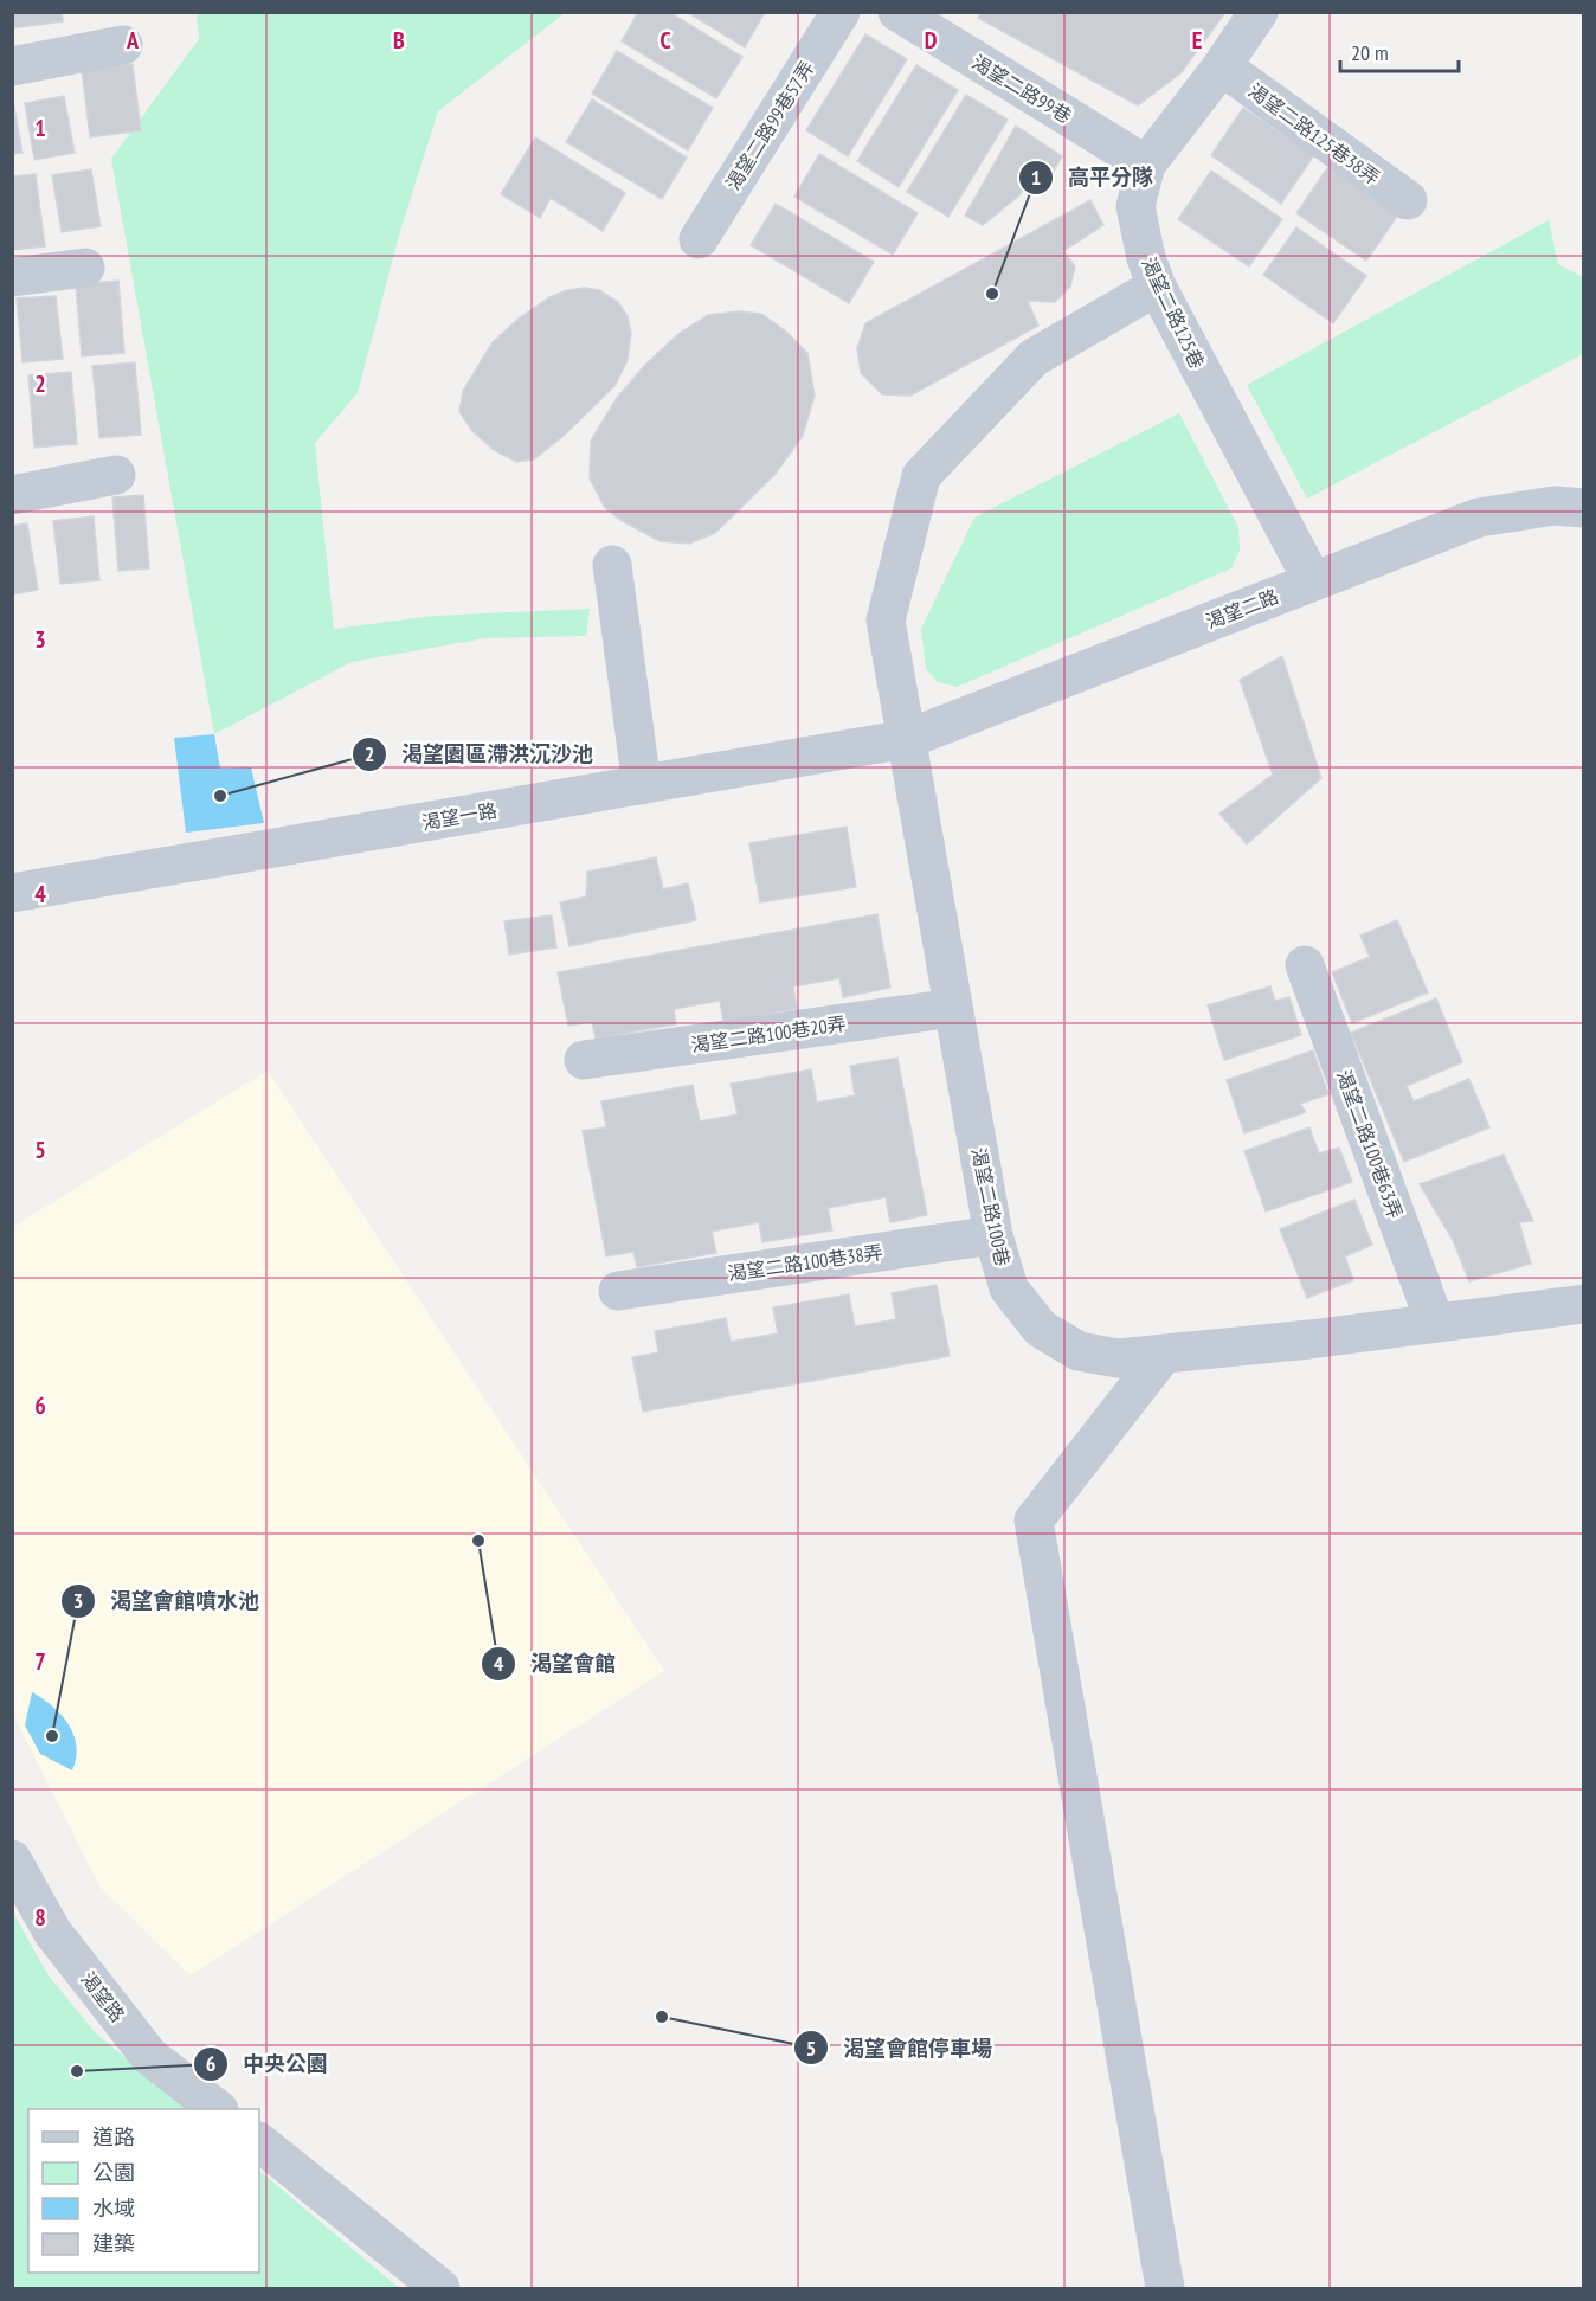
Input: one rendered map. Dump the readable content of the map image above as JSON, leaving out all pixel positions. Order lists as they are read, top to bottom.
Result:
{
  "streets": {
    "street": [
      "渴望二路99巷",
      "渴望二路99巷57弄",
      "渴望二路125巷38弄",
      "渴望二路125巷",
      "渴望二路",
      "渴望一路",
      "渴望二路100巷20弄",
      "渴望二路100巷63弄",
      "渴望二路100巷",
      "渴望二路100巷38弄",
      "渴望路"
    ]
  },
  "crossings": [
    ["渴望二路99巷", "渴望二路125巷"],
    ["渴望二路125巷38弄", "渴望二路125巷"],
    ["渴望二路125巷", "渴望二路"],
    ["渴望二路125巷", "渴望二路100巷"],
    ["渴望二路", "渴望一路"],
    ["渴望二路", "渴望二路100巷"],
    ["渴望一路", "渴望二路100巷"],
    ["渴望二路100巷20弄", "渴望二路100巷"],
    ["渴望二路100巷63弄", "渴望二路100巷"],
    ["渴望二路100巷", "渴望二路100巷38弄"]
  ],
  "places": [
    "高平分隊",
    "渴望園區滯洪沉沙池",
    "渴望會館",
    "渴望會館噴水池",
    "渴望會館停車場",
    "中央公園"
  ],
  "legend": [
    "道路",
    "公園",
    "水域",
    "建築"
  ],
  "scale_bar": "20 m",
  "grid": {
    "columns": [
      "A",
      "B",
      "C",
      "D",
      "E"
    ],
    "rows": [
      "1",
      "2",
      "3",
      "4",
      "5",
      "6",
      "7",
      "8"
    ]
  }
}
